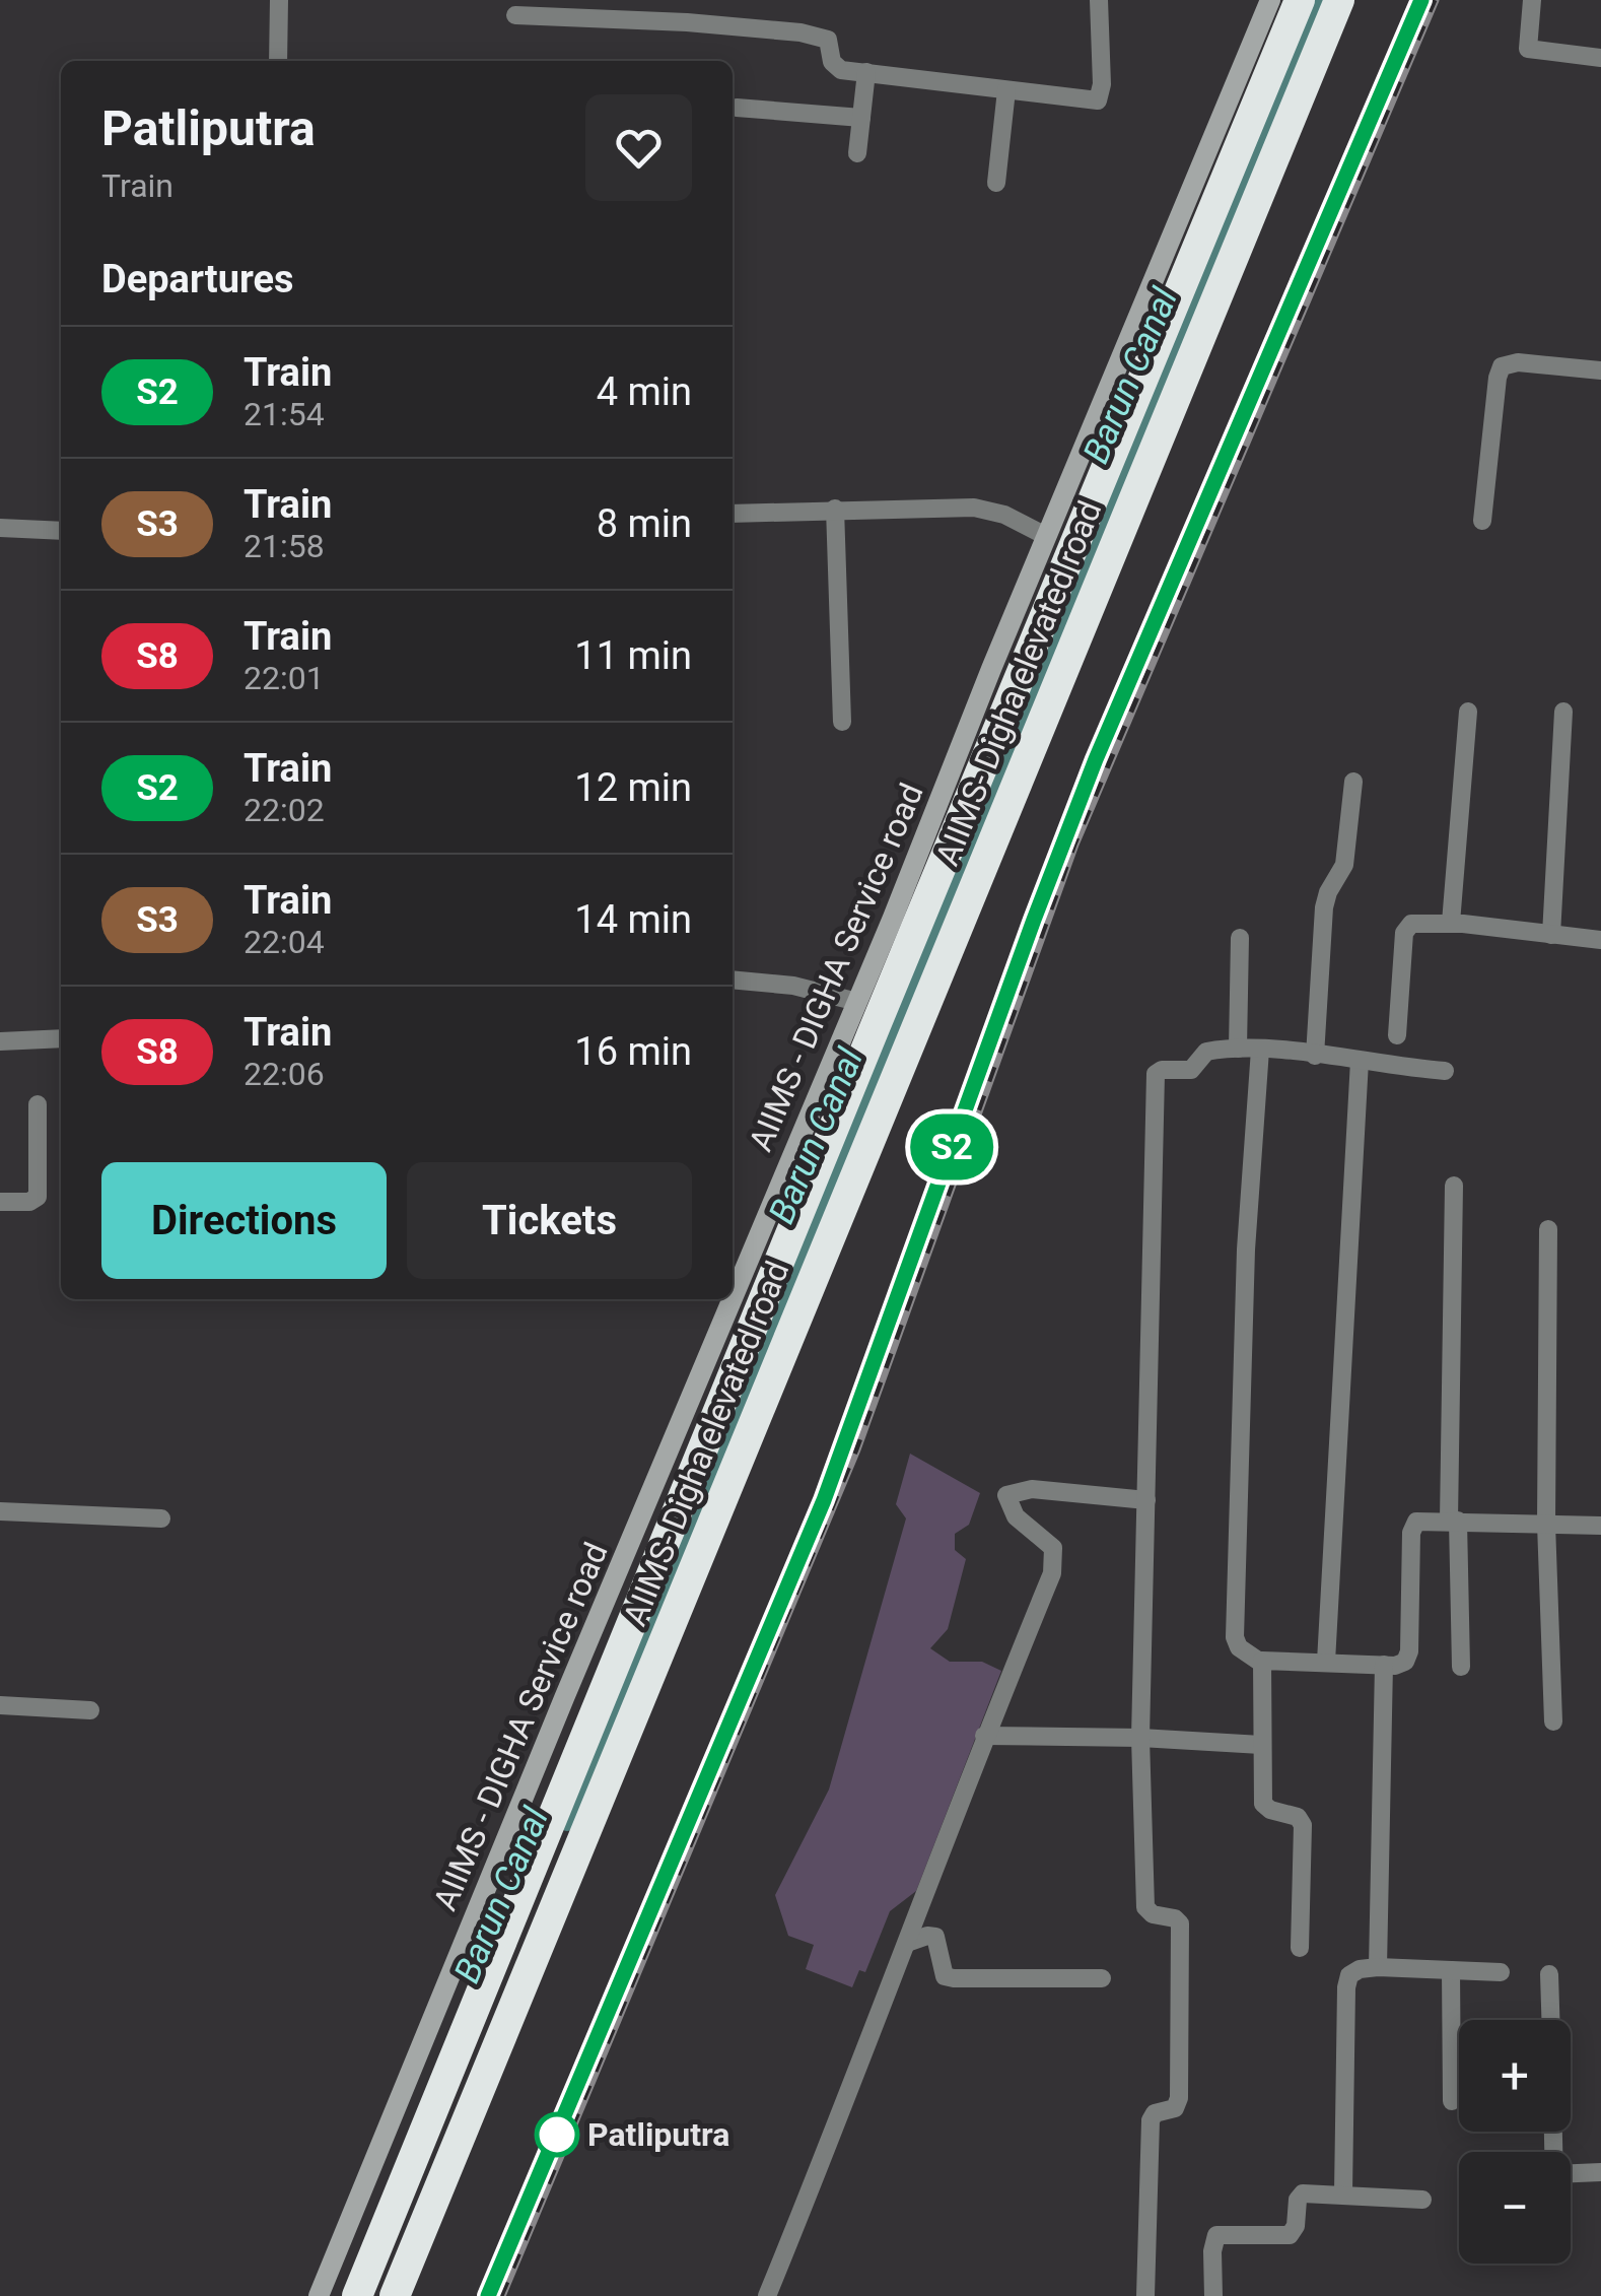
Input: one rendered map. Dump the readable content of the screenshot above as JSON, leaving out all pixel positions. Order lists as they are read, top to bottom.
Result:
{
  "streets": {
    "highway": ["AIIMS- Digha elevated road"],
    "main road": ["AIIMS - DIGHA Service road"]
  },
  "water": ["Barun Canal"],
  "places": ["Patliputra"],
  "page": {
    "on_map": "S2",
    "heading": [
      ["Patliputra", "Train"],
      "Departures"
    ],
    "list": [
      {
        "mark": "S2",
        "name": "Train",
        "note": "21:54",
        "value": "4 min"
      },
      {
        "mark": "S3",
        "name": "Train",
        "note": "21:58",
        "value": "8 min"
      },
      {
        "mark": "S8",
        "name": "Train",
        "note": "22:01",
        "value": "11 min"
      },
      {
        "mark": "S2",
        "name": "Train",
        "note": "22:02",
        "value": "12 min"
      },
      {
        "mark": "S3",
        "name": "Train",
        "note": "22:04",
        "value": "14 min"
      },
      {
        "mark": "S8",
        "name": "Train",
        "note": "22:06",
        "value": "16 min"
      }
    ],
    "buttons": ["Directions", "Tickets"],
    "map_buttons": ["+", "−"]
  }
}
